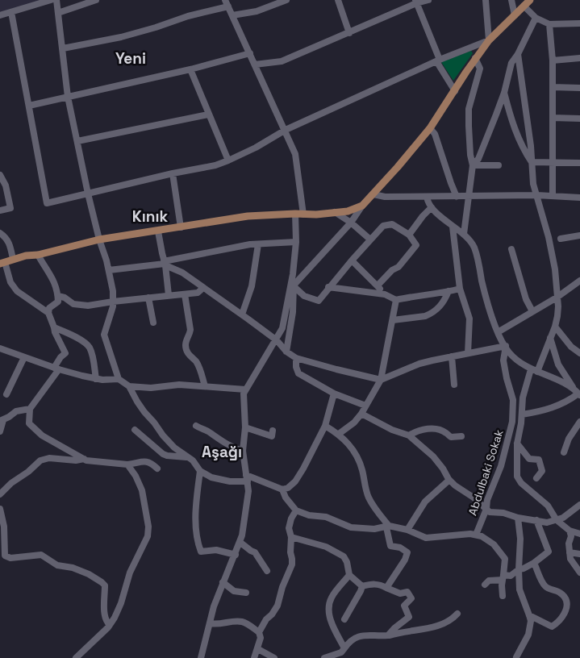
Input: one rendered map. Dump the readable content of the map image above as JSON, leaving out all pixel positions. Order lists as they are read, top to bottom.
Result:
{
  "streets": {
    "street": ["Abdulbaki Sokak"]
  },
  "districts": ["Yeni", "Kınık", "Aşağı"]
}
